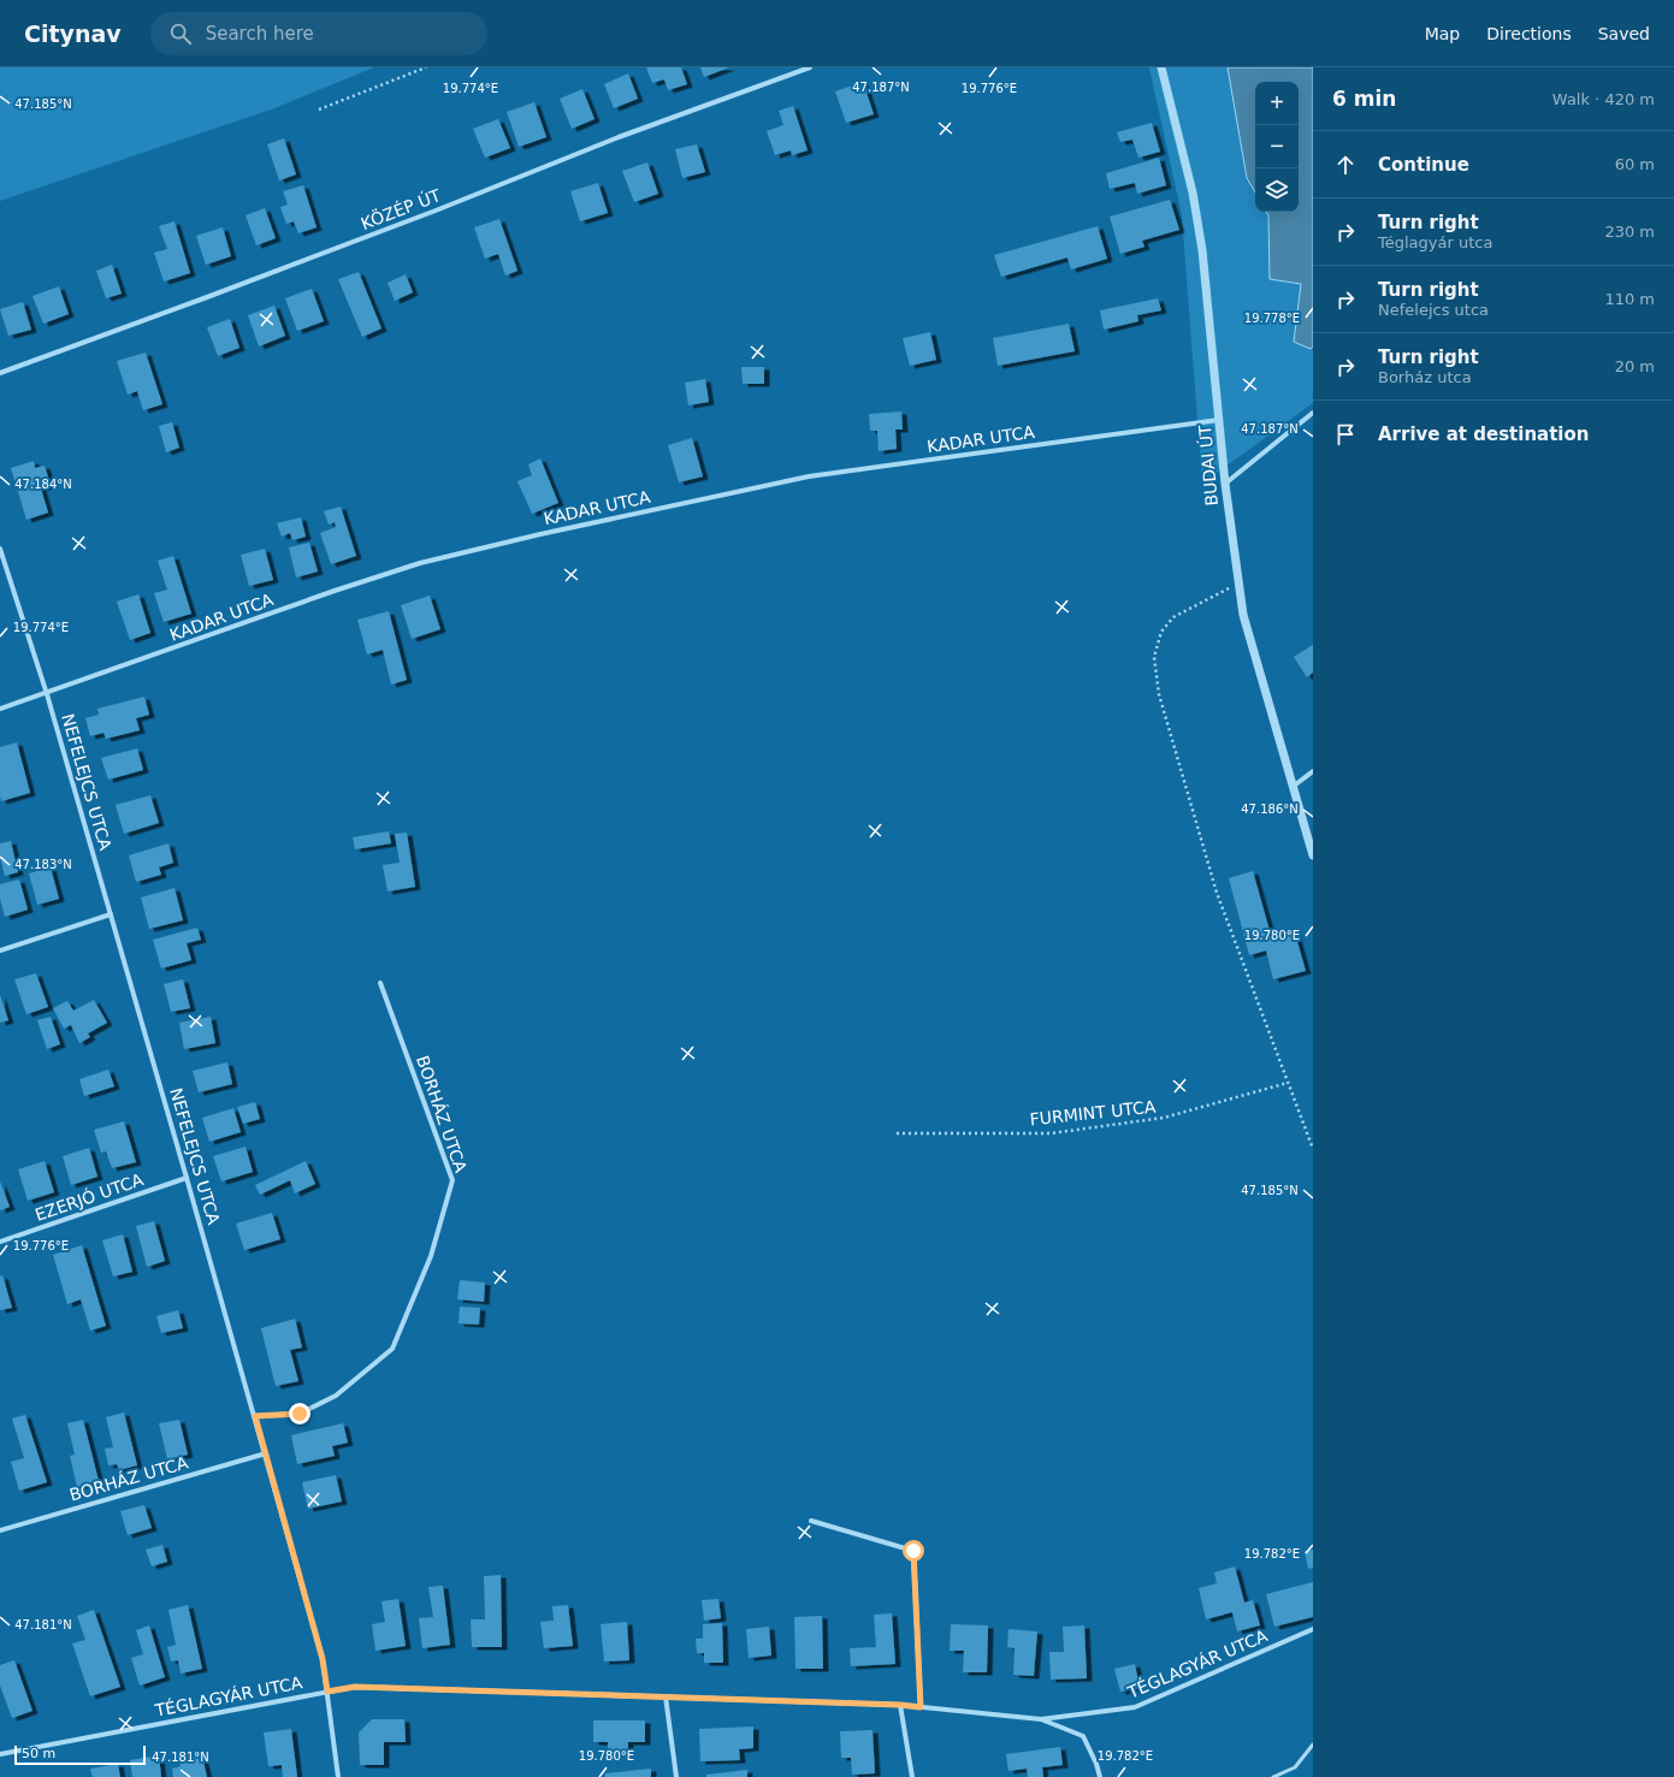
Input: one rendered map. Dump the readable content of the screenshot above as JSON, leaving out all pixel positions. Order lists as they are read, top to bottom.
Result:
{
  "streets": {
    "street": [
      "KÖZÉP ÚT",
      "KADAR UTCA",
      "BUDAI ÚT",
      "NEFELEJCS UTCA",
      "BORHÁZ UTCA",
      "EZERJÓ UTCA",
      "TÉGLAGYÁR UTCA"
    ],
    "path": ["FURMINT UTCA"]
  },
  "crossings": [
    ["KADAR UTCA", "BUDAI ÚT"],
    ["KADAR UTCA", "NEFELEJCS UTCA"],
    ["NEFELEJCS UTCA", "BORHÁZ UTCA"],
    ["NEFELEJCS UTCA", "EZERJÓ UTCA"],
    ["NEFELEJCS UTCA", "TÉGLAGYÁR UTCA"]
  ],
  "scale_bar": "50 m",
  "page": {
    "header": "Citynav",
    "search": "Search here",
    "nav": ["Map", "Directions", "Saved"],
    "heading": ["6 min", "Walk · 420 m"],
    "map_buttons": ["+", "−"],
    "list": [
      ["Continue", "60 m"],
      ["Turn right", "Téglagyár utca", "230 m"],
      ["Turn right", "Nefelejcs utca", "110 m"],
      ["Turn right", "Borház utca", "20 m"],
      "Arrive at destination"
    ],
    "scale": "50 m"
  },
  "coordinates": [
    "47.187°N",
    "19.774°E",
    "19.776°E",
    "47.185°N",
    "19.778°E",
    "47.184°N",
    "47.186°N",
    "47.183°N",
    "19.780°E",
    "19.782°E",
    "47.181°N"
  ]
}
